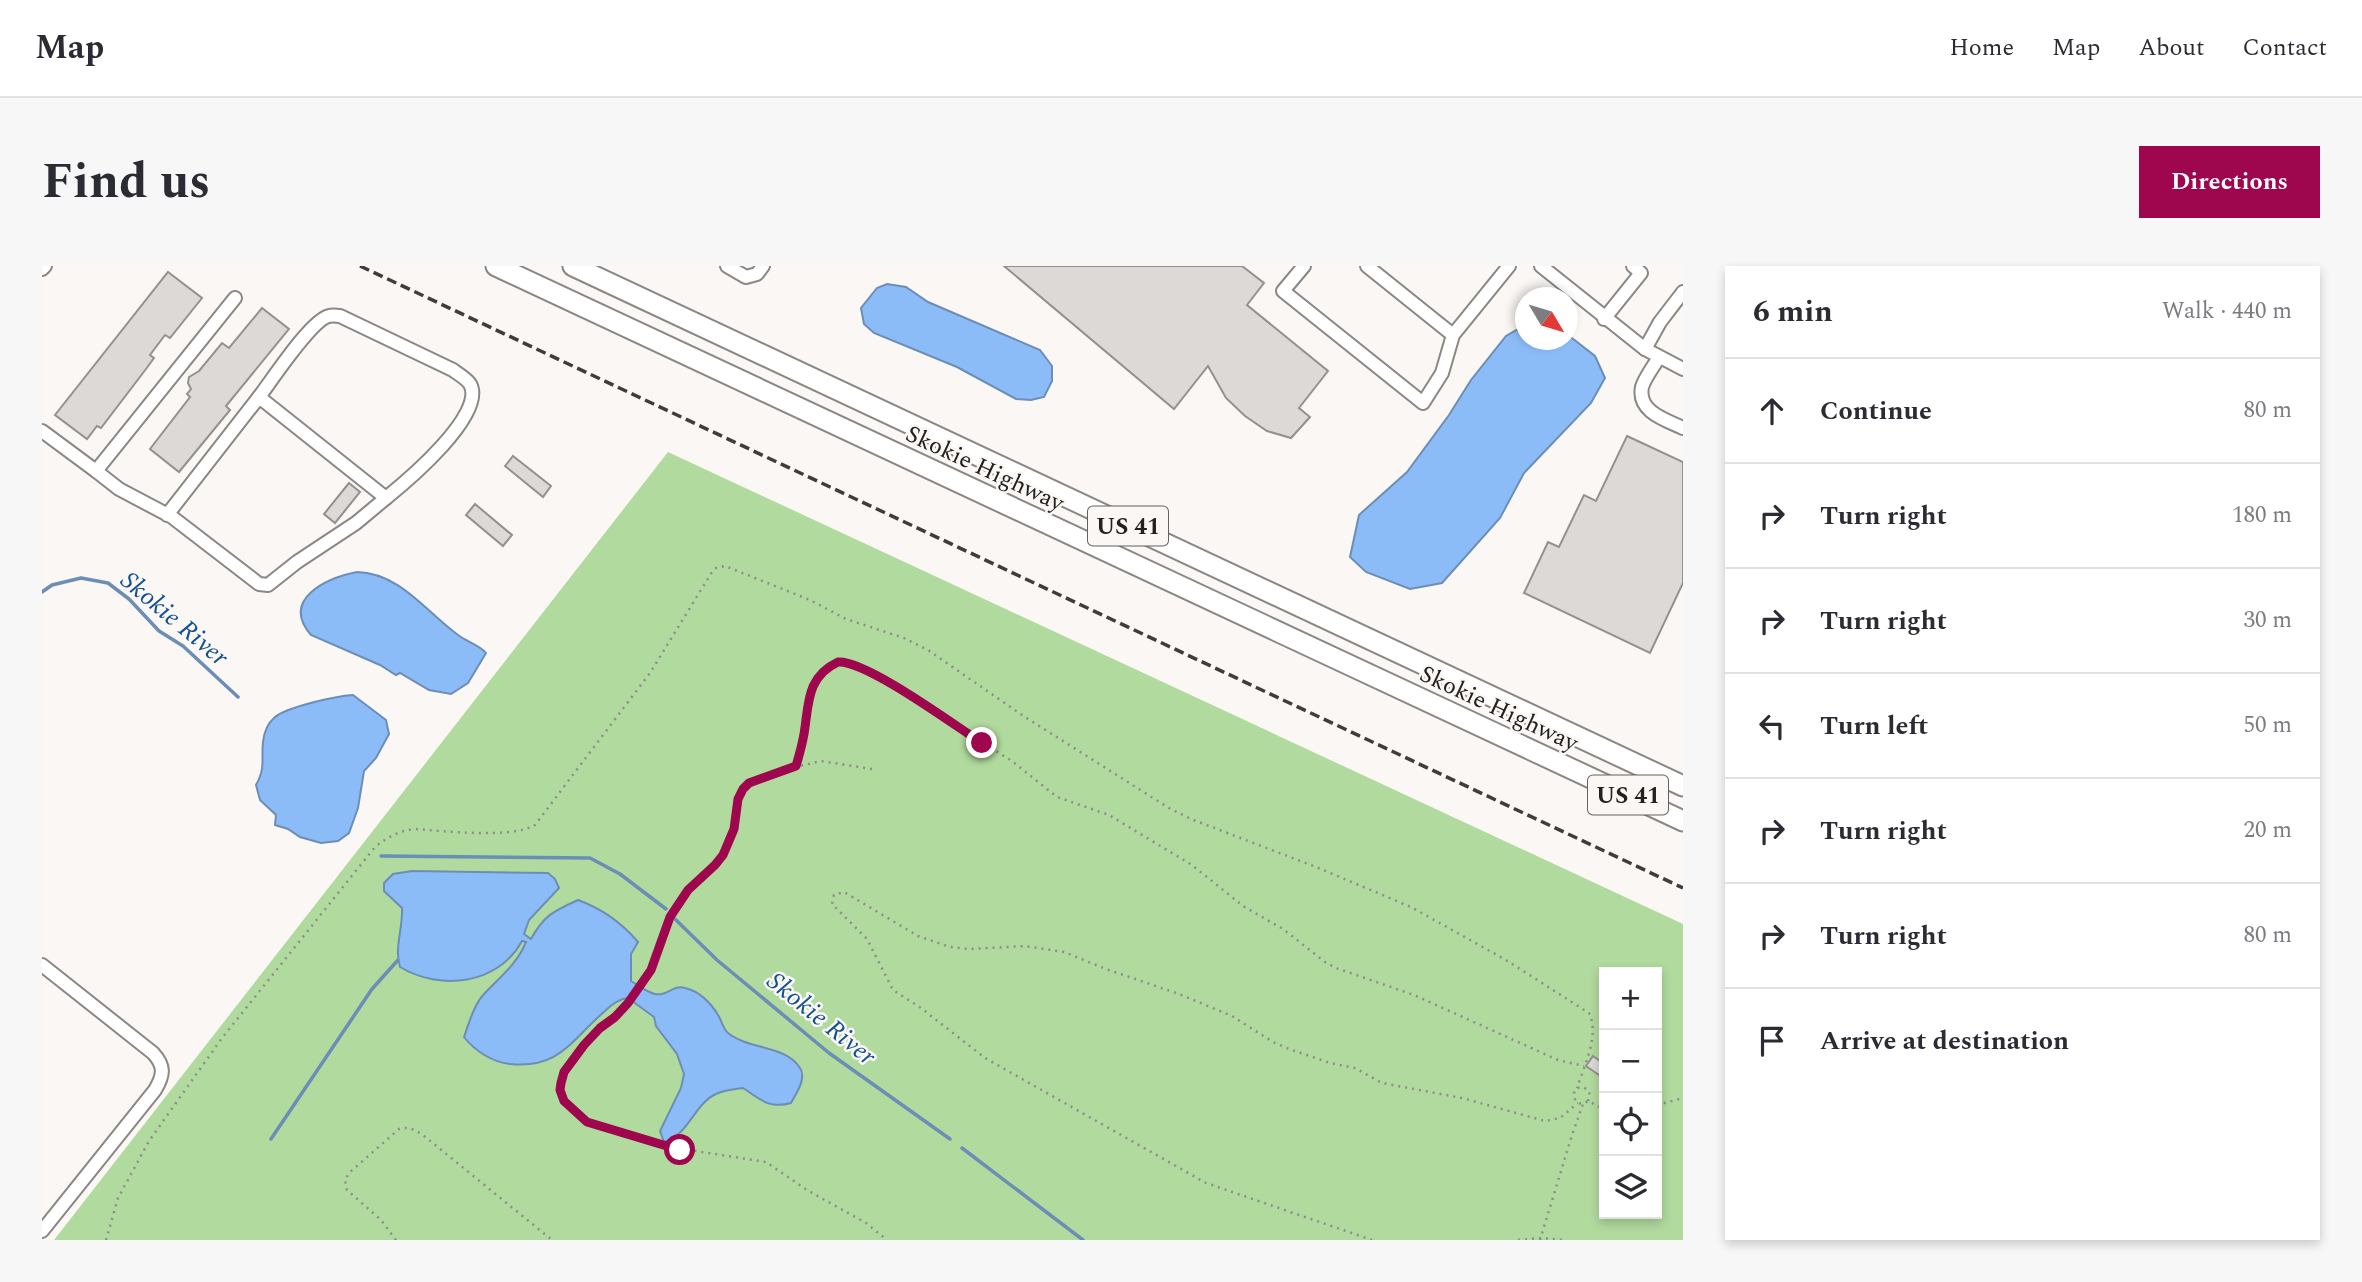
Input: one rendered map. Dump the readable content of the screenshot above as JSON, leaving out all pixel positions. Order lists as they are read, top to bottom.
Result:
{
  "streets": {
    "highway": ["Skokie Highway", "US 41"]
  },
  "water": ["Skokie River"],
  "north": "bottom right",
  "page": {
    "header": "Map",
    "nav": [
      "Home",
      "Map",
      "About",
      "Contact"
    ],
    "title": "Find us",
    "buttons": "Directions",
    "heading": ["6 min", "Walk · 440 m"],
    "list": [
      ["Continue", "80 m"],
      ["Turn right", "180 m"],
      ["Turn right", "30 m"],
      ["Turn left", "50 m"],
      ["Turn right", "20 m"],
      ["Turn right", "80 m"],
      "Arrive at destination"
    ],
    "map_buttons": ["+", "−"]
  }
}
